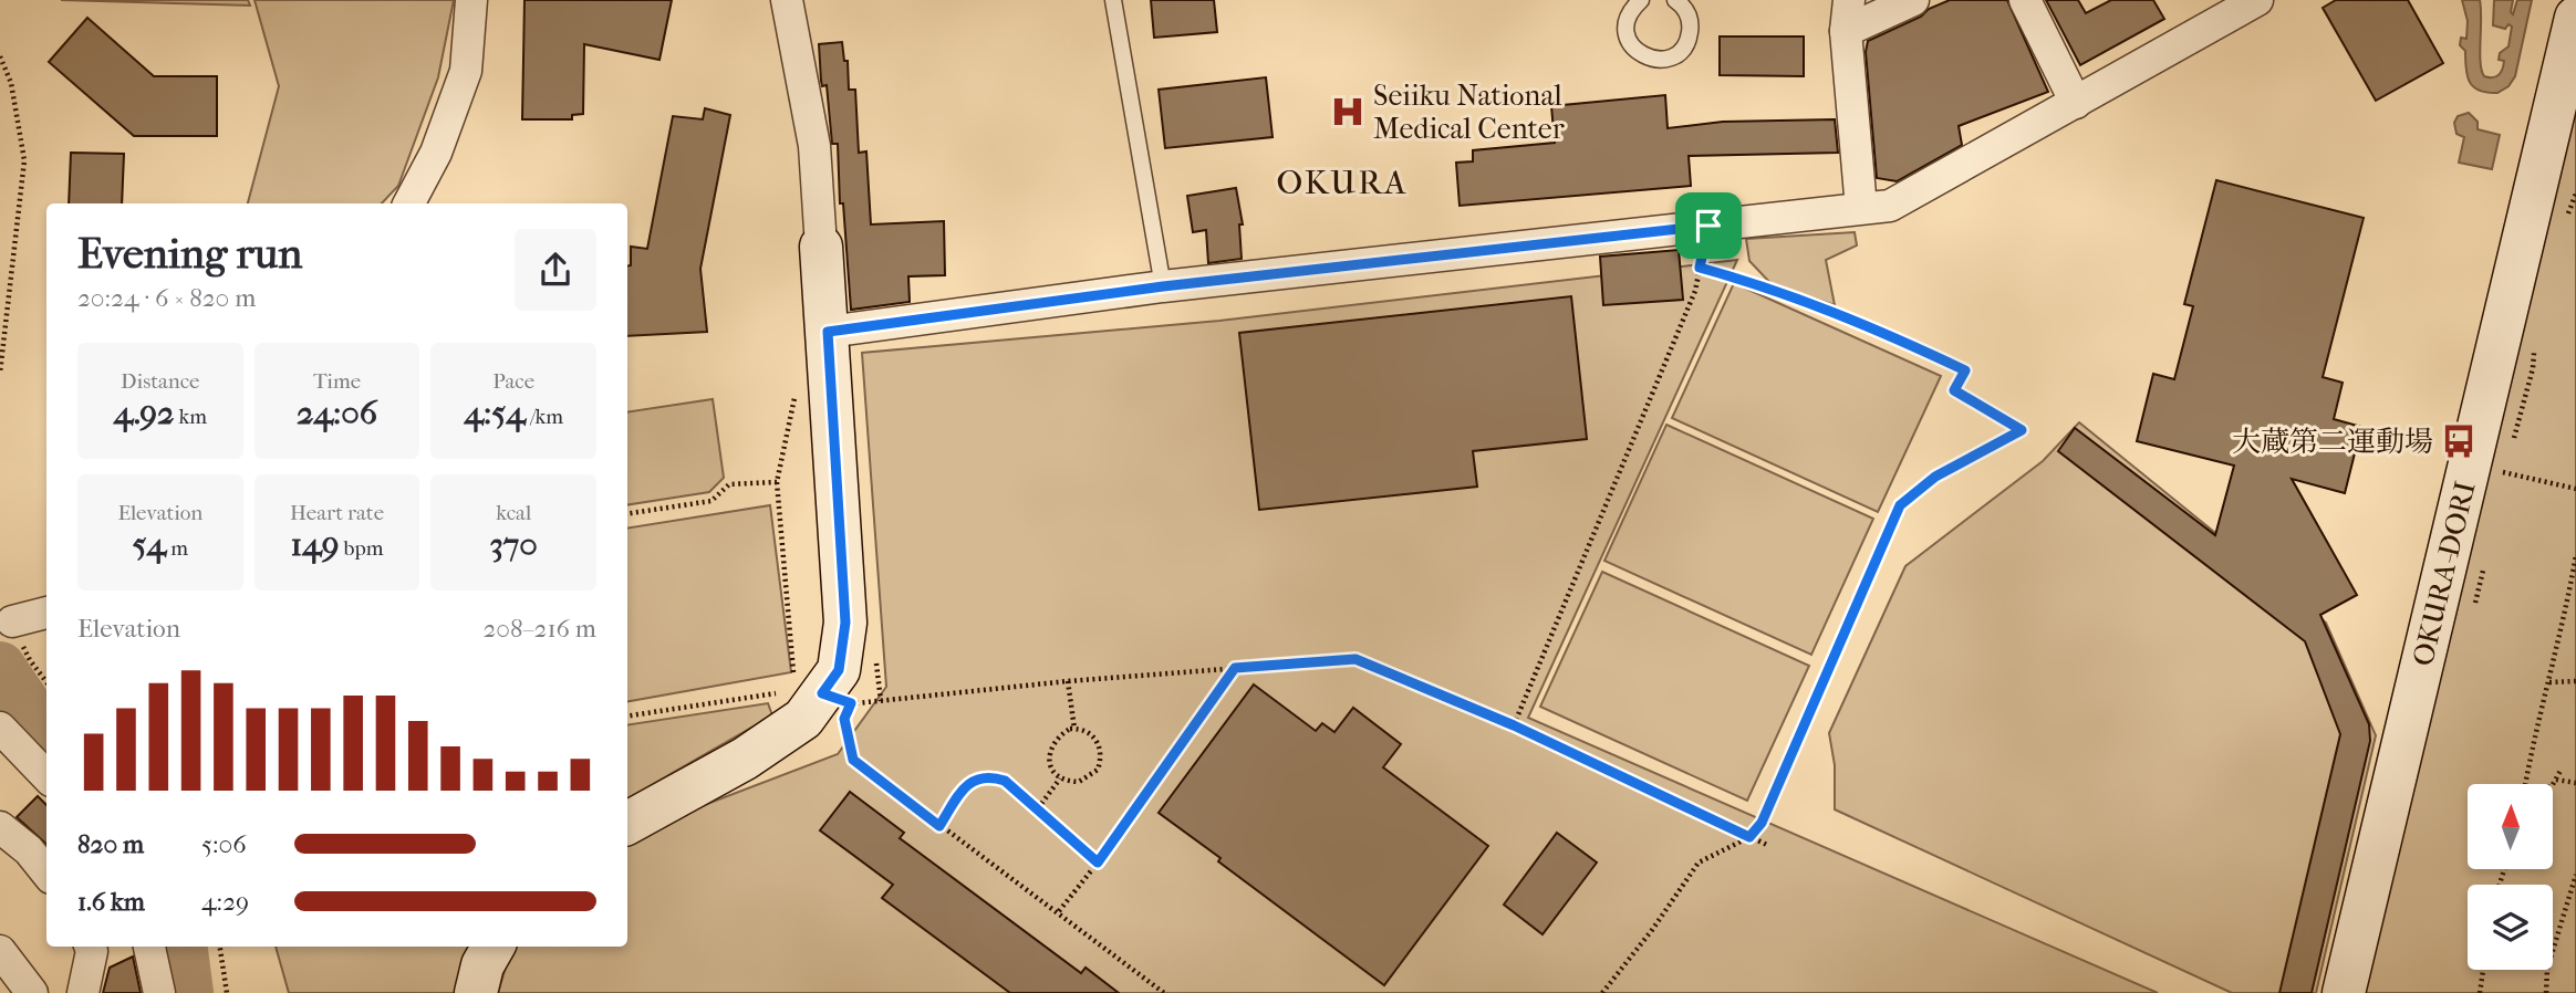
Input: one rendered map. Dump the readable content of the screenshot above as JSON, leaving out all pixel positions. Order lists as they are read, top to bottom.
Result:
{
  "streets": {
    "street": ["OKURA-DORI"]
  },
  "districts": ["OKURA"],
  "places": {
    "hospital": ["Seiiku National Medical Center"],
    "bus stop": ["大蔵第二運動場"]
  },
  "north": "top",
  "page": {
    "heading": ["Evening run", "20:24 · 6 × 820 m"],
    "stats": [
      ["Distance", "4.92 km"],
      ["Time", "24:06"],
      ["Pace", "4:54 /km"],
      ["Elevation", "54 m"],
      ["Heart rate", "149 bpm"],
      ["kcal", "370"]
    ],
    "chart": ["Elevation", "208–216 m"],
    "list": [
      {
        "name": "820 m",
        "note": "5:06"
      },
      {
        "name": "1.6 km",
        "note": "4:29"
      }
    ]
  }
}
